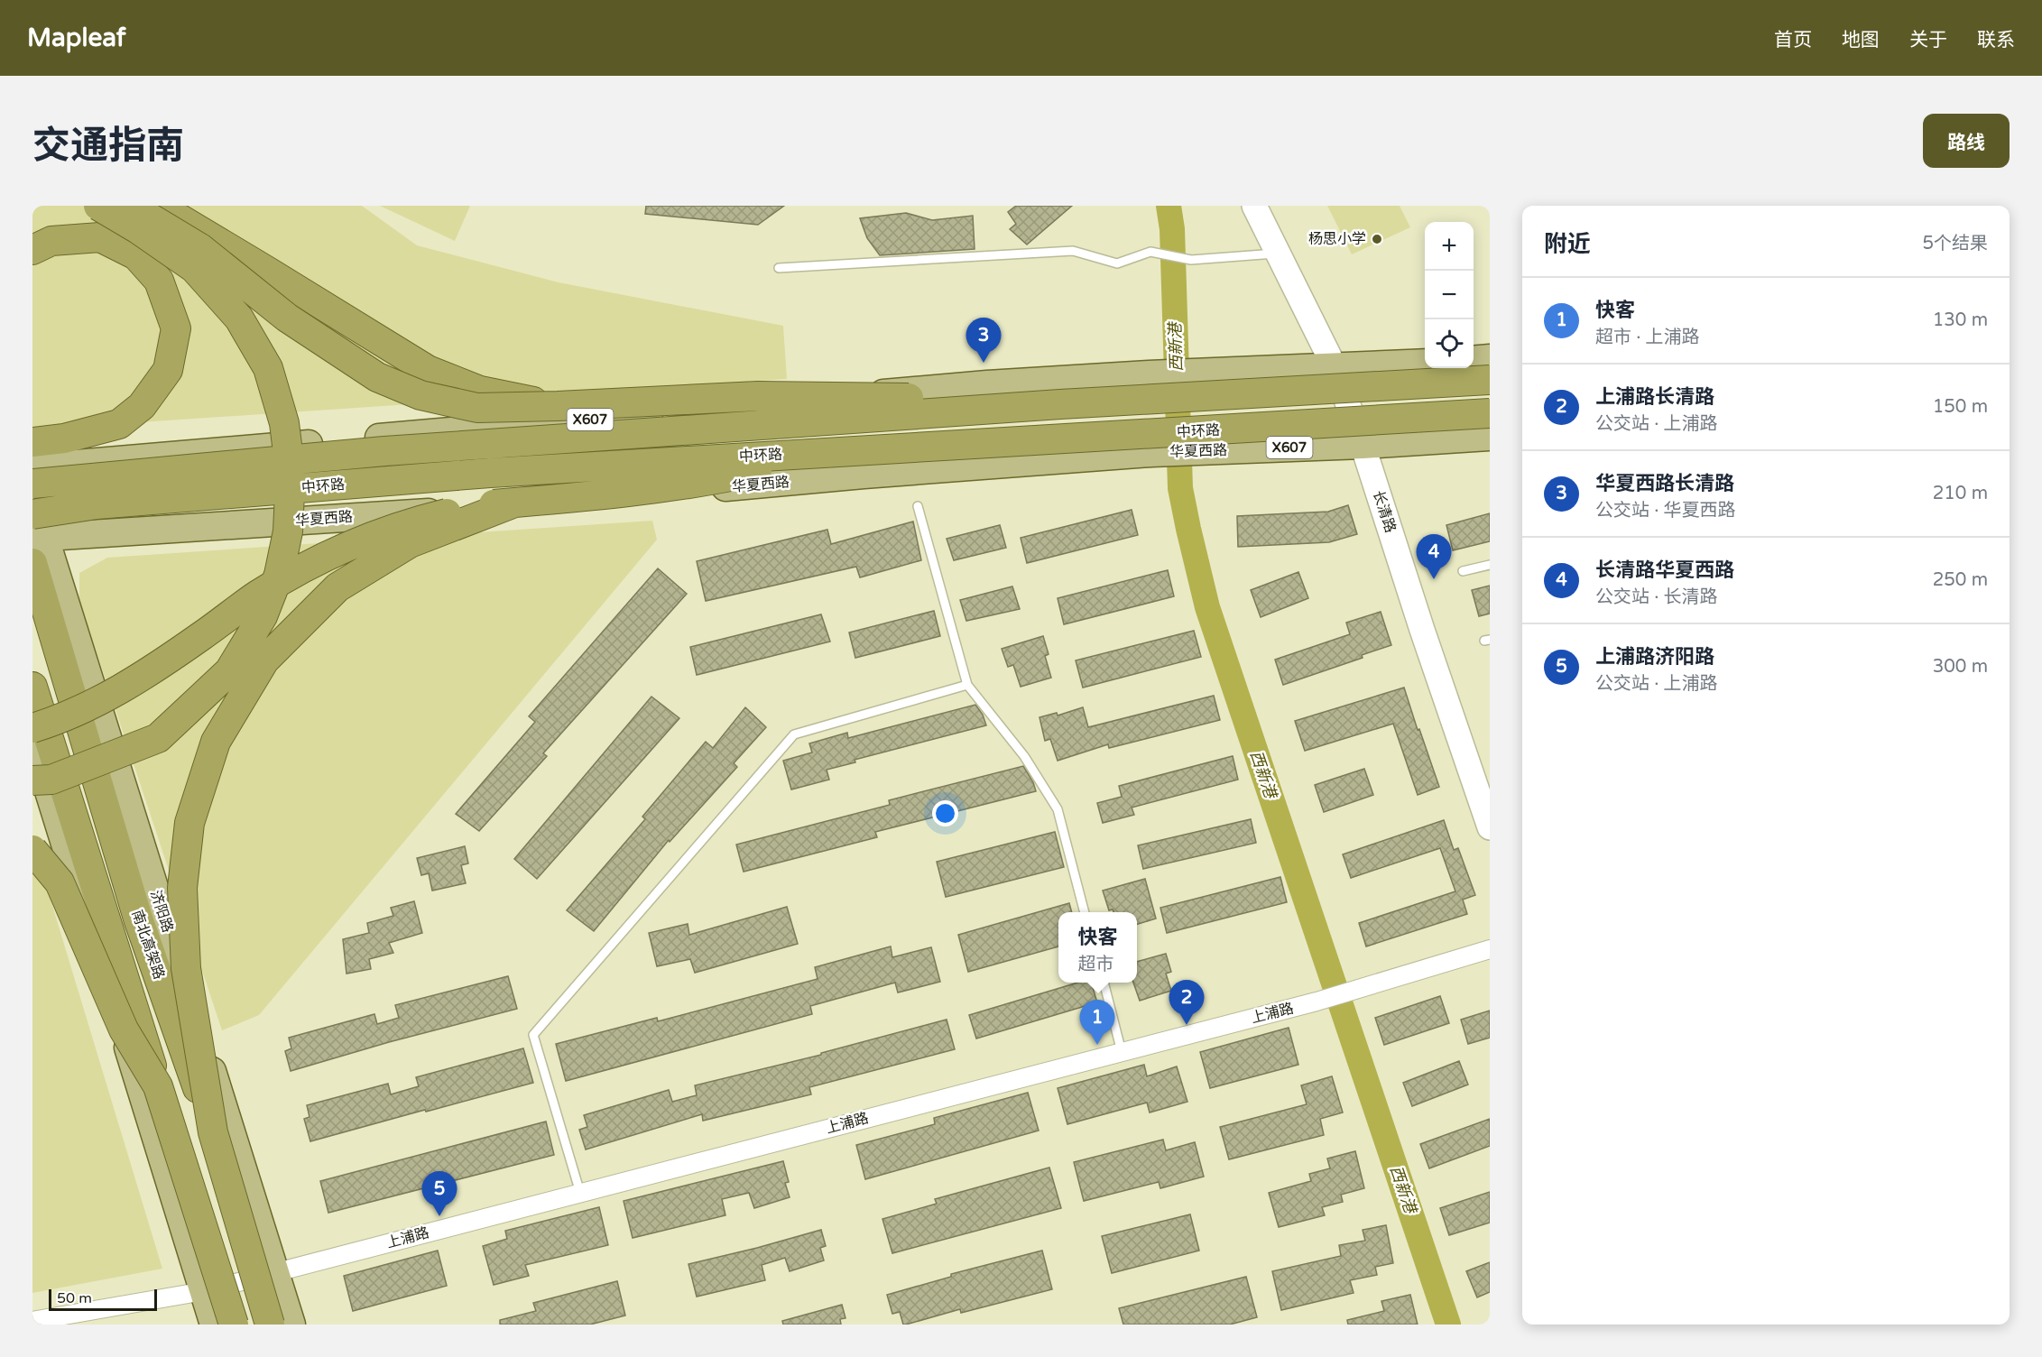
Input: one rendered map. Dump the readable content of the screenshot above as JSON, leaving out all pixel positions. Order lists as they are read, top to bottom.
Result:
{
  "streets": {
    "highway": ["中环路", "南北高架路"],
    "main road": [
      "X607",
      "华夏西路",
      "长清路",
      "济阳路"
    ],
    "street": ["上浦路"]
  },
  "crossings": [
    ["X607", "长清路"],
    ["中环路", "华夏西路"],
    ["中环路", "济阳路"],
    ["华夏西路", "长清路"],
    ["华夏西路", "济阳路"],
    ["济阳路", "上浦路"]
  ],
  "water": ["西新港"],
  "places": ["杨思小学"],
  "scale_bar": "50 m",
  "page": {
    "header": "Mapleaf",
    "nav": [
      "首页",
      "地图",
      "关于",
      "联系"
    ],
    "title": "交通指南",
    "buttons": "路线",
    "heading": ["附近", "5个结果"],
    "map_buttons": ["+", "−"],
    "list": [
      {
        "mark": "1",
        "name": "快客",
        "note": "超市 · 上浦路",
        "value": "130 m"
      },
      {
        "mark": "2",
        "name": "上浦路长清路",
        "note": "公交站 · 上浦路",
        "value": "150 m"
      },
      {
        "mark": "3",
        "name": "华夏西路长清路",
        "note": "公交站 · 华夏西路",
        "value": "210 m"
      },
      {
        "mark": "4",
        "name": "长清路华夏西路",
        "note": "公交站 · 长清路",
        "value": "250 m"
      },
      {
        "mark": "5",
        "name": "上浦路济阳路",
        "note": "公交站 · 上浦路",
        "value": "300 m"
      }
    ],
    "pins": [
      "3",
      "4",
      "2",
      "1",
      "5"
    ],
    "popup": ["快客", "超市"],
    "scale": "50 m"
  }
}
